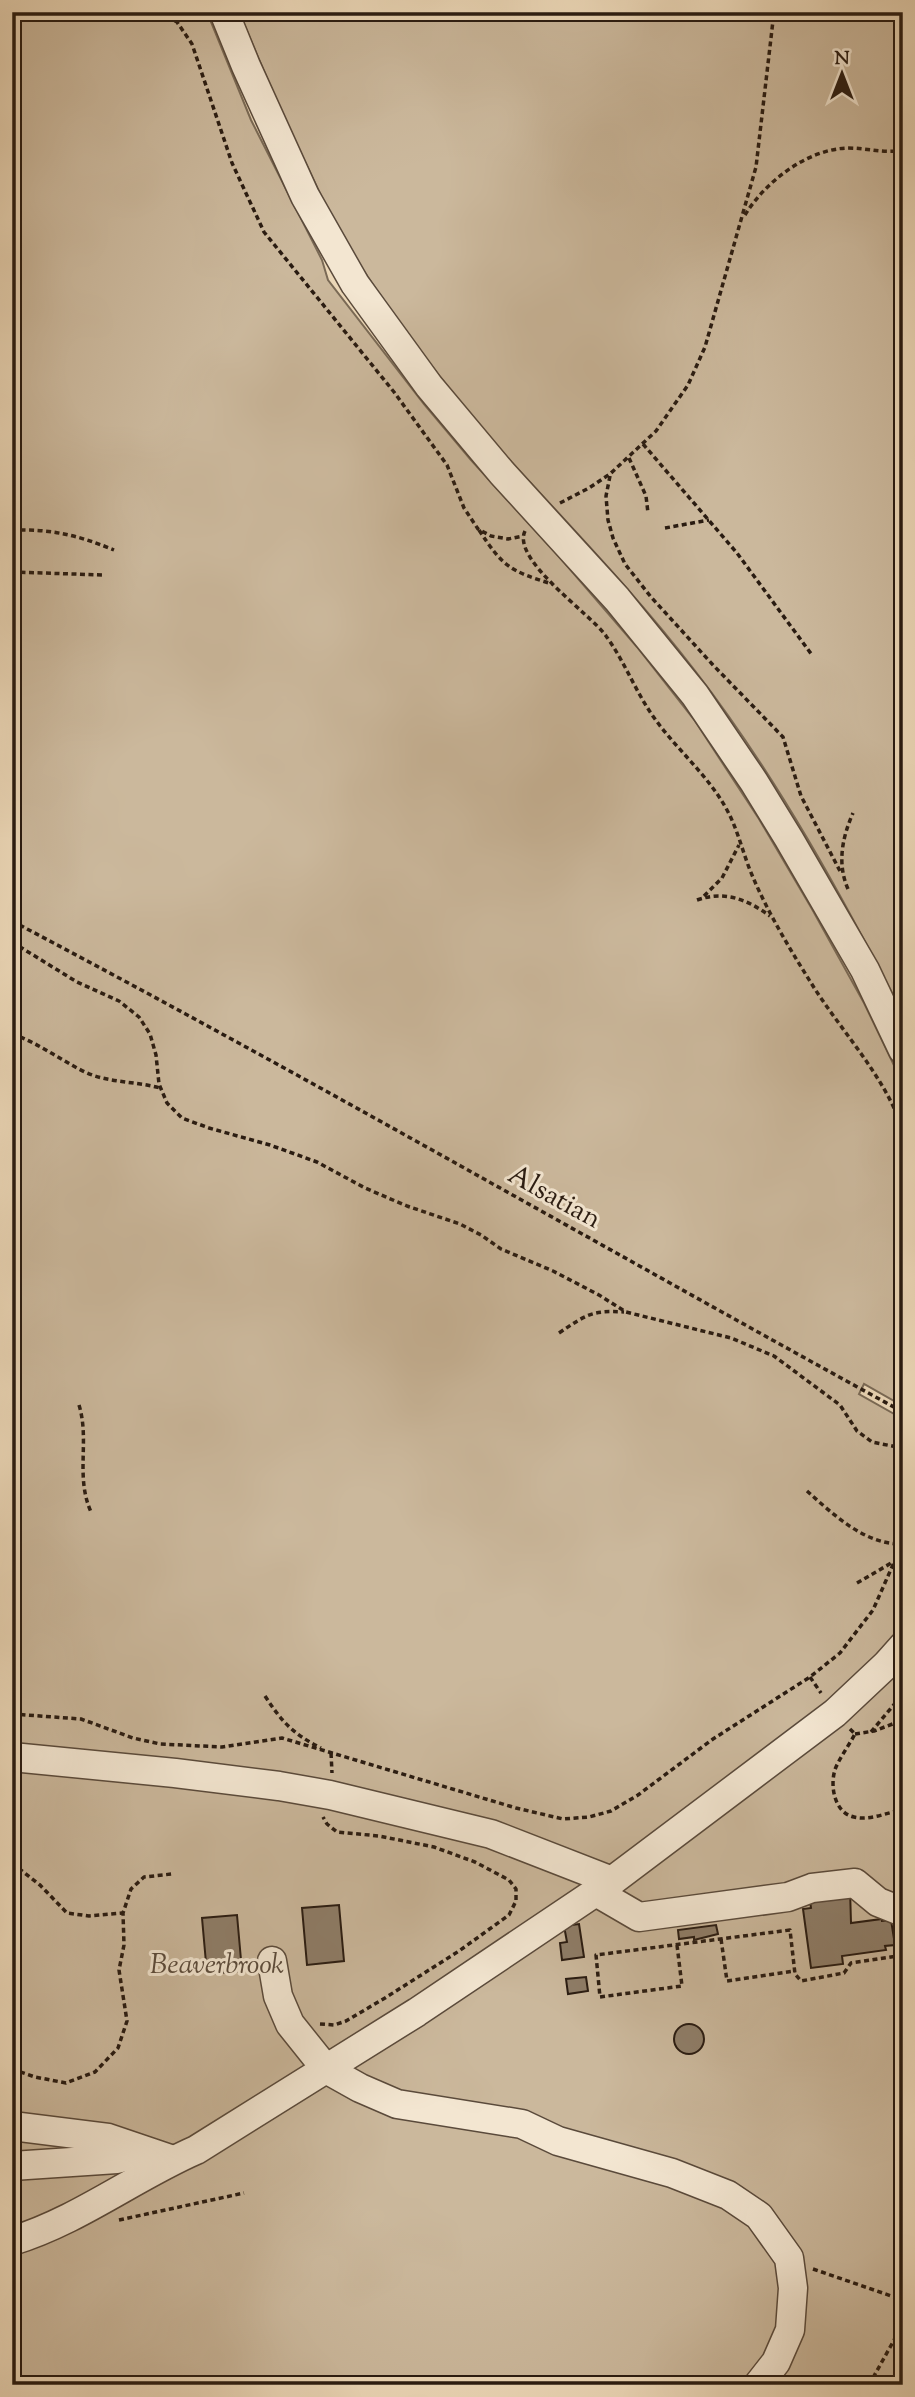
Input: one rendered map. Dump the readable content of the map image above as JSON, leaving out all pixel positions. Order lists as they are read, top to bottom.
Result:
{
  "streets": {
    "path": ["Alsatian"]
  },
  "parks": ["Beaverbrook"],
  "north": "top"
}
